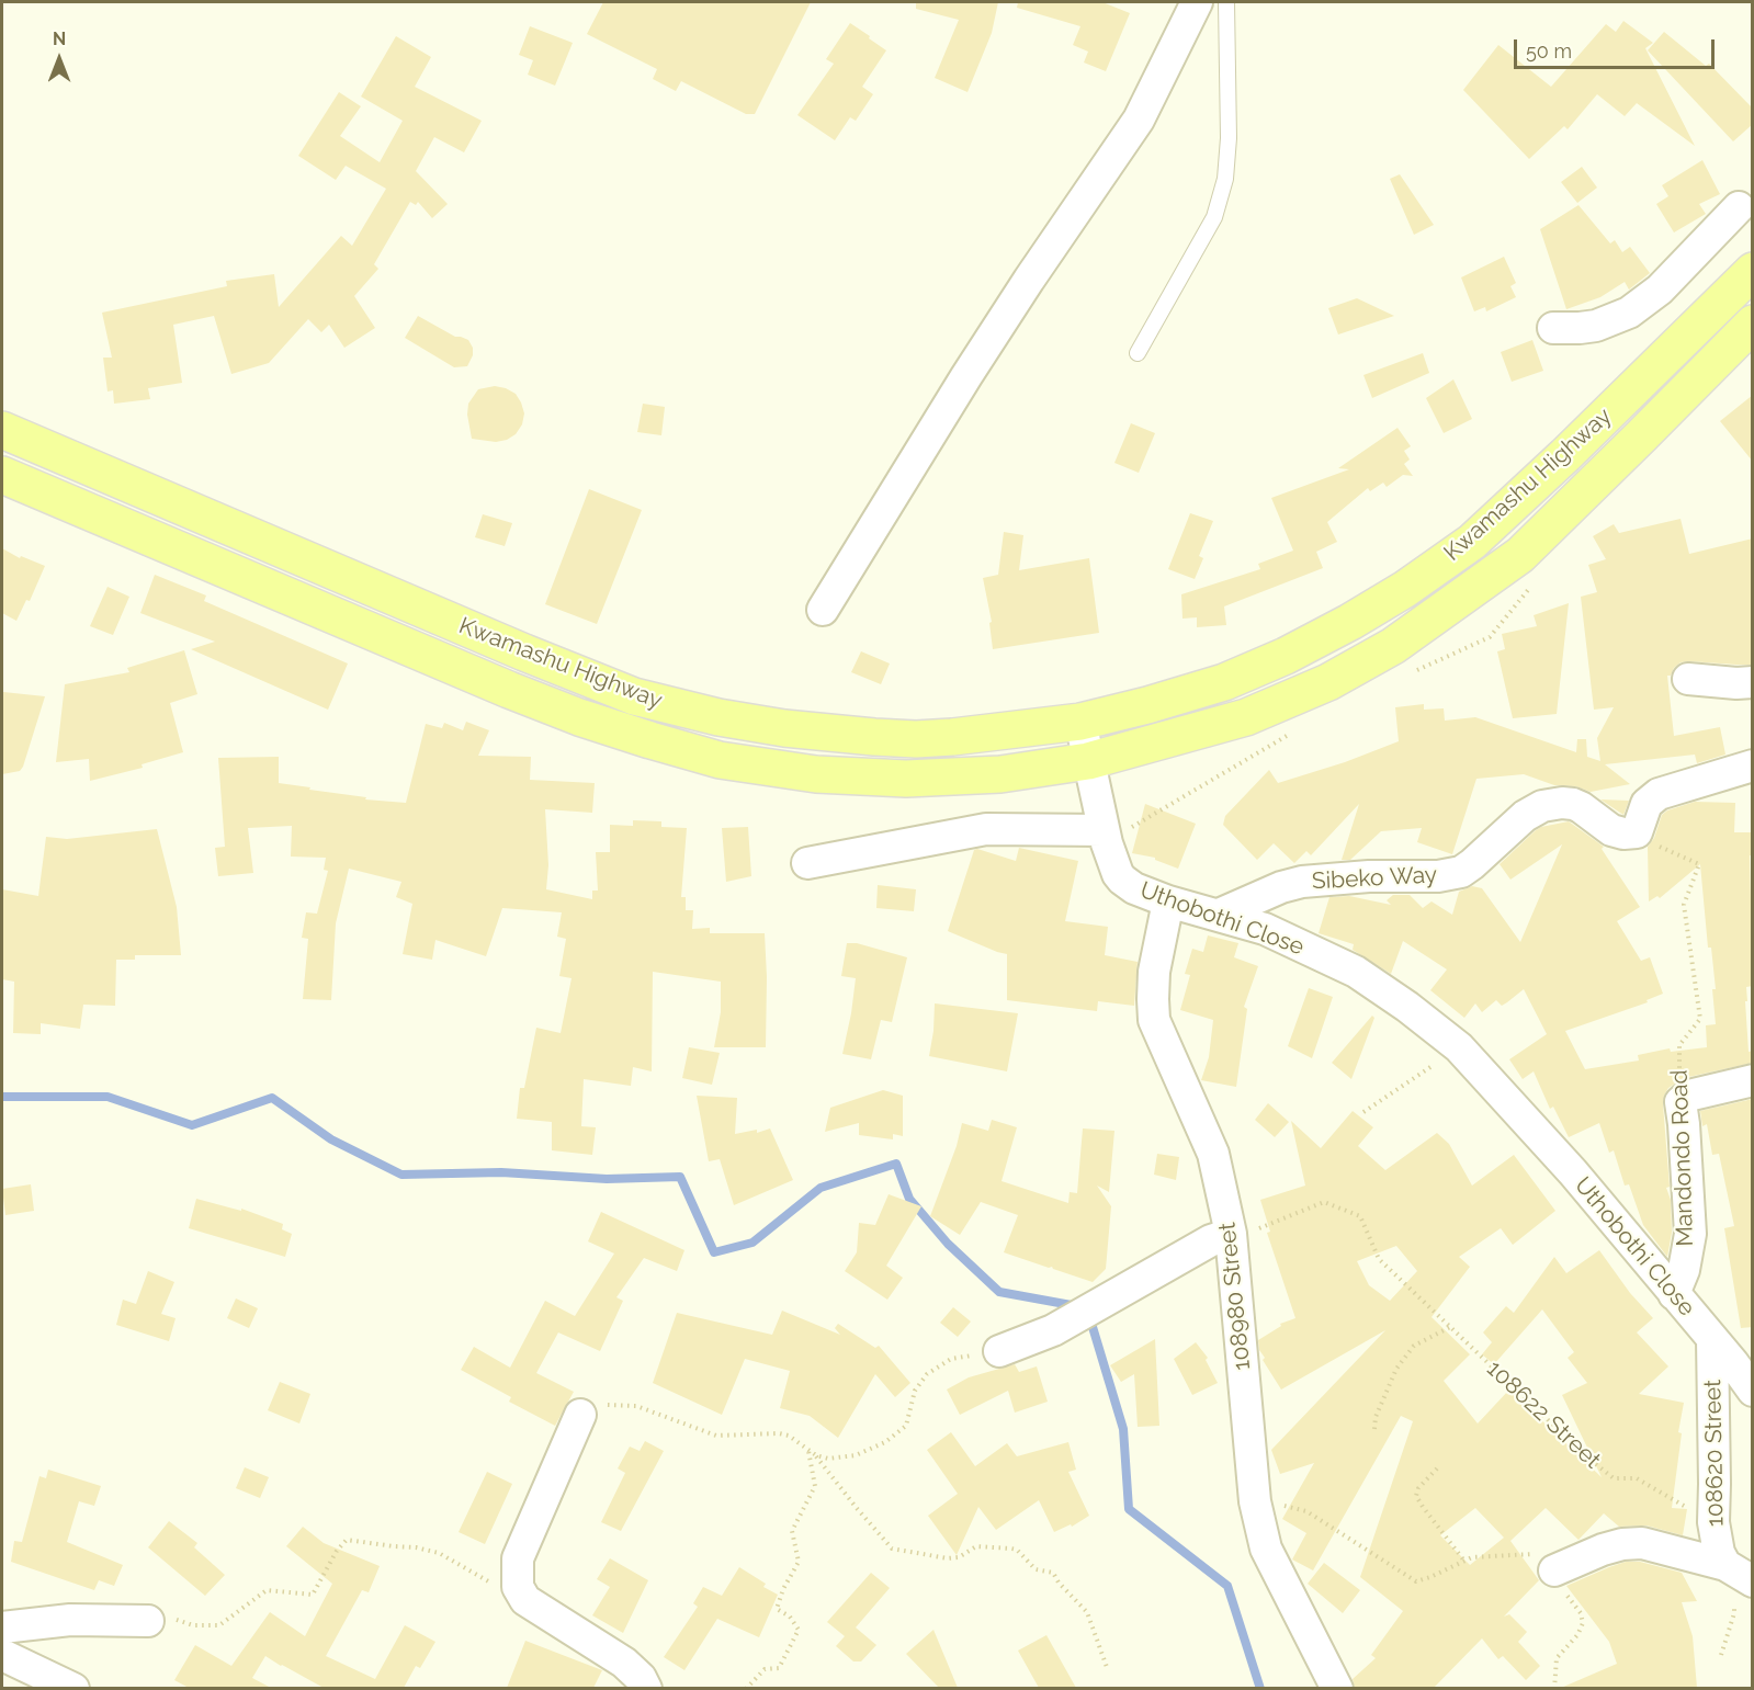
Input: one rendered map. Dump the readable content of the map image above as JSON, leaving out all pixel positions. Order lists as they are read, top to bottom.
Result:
{
  "streets": {
    "main road": ["Kwamashu Highway"],
    "street": [
      "Sibeko Way",
      "Uthobothi Close",
      "Mandondo Road",
      "108980 Street",
      "108620 Street"
    ],
    "path": ["108622 Street"]
  },
  "crossings": [
    ["Kwamashu Highway", "Uthobothi Close"],
    ["Sibeko Way", "Uthobothi Close"],
    ["Sibeko Way", "Mandondo Road"],
    ["Uthobothi Close", "Mandondo Road"],
    ["Uthobothi Close", "108980 Street"],
    ["Uthobothi Close", "108620 Street"],
    ["108980 Street", "108622 Street"],
    ["108622 Street", "108620 Street"]
  ],
  "scale_bar": "50 m",
  "north": "top"
}
